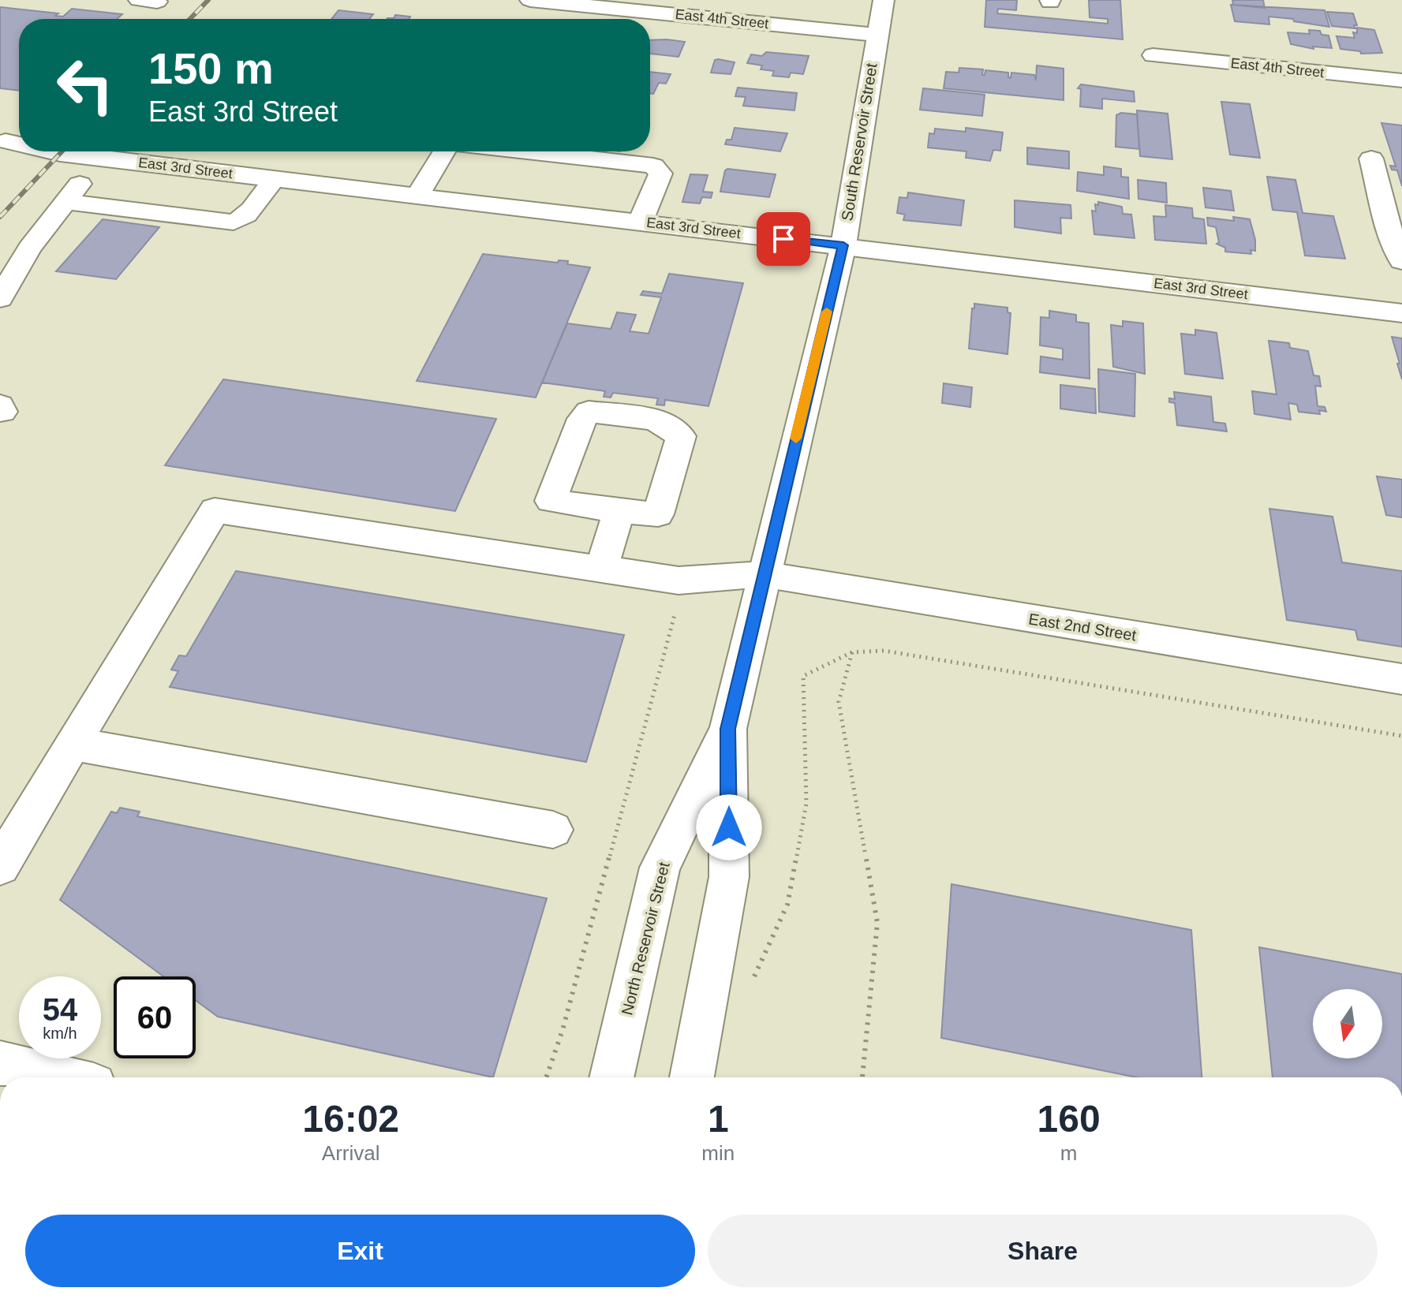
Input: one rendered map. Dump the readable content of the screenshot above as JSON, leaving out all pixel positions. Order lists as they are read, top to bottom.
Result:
{
  "streets": {
    "street": [
      "East 4th Street",
      "South Reservoir Street",
      "East 3rd Street",
      "East 2nd Street",
      "North Reservoir Street"
    ]
  },
  "crossings": [
    ["East 4th Street", "South Reservoir Street"],
    ["South Reservoir Street", "East 3rd Street"],
    ["South Reservoir Street", "East 2nd Street"],
    ["South Reservoir Street", "North Reservoir Street"]
  ],
  "north": "bottom",
  "page": {
    "turn": ["150 m", "East 3rd Street"],
    "speed": "54 km/h",
    "limit": "60",
    "eta": [
      "16:02",
      "Arrival",
      "1",
      "min",
      "160",
      "m"
    ],
    "buttons": ["Exit", "Share"]
  }
}
